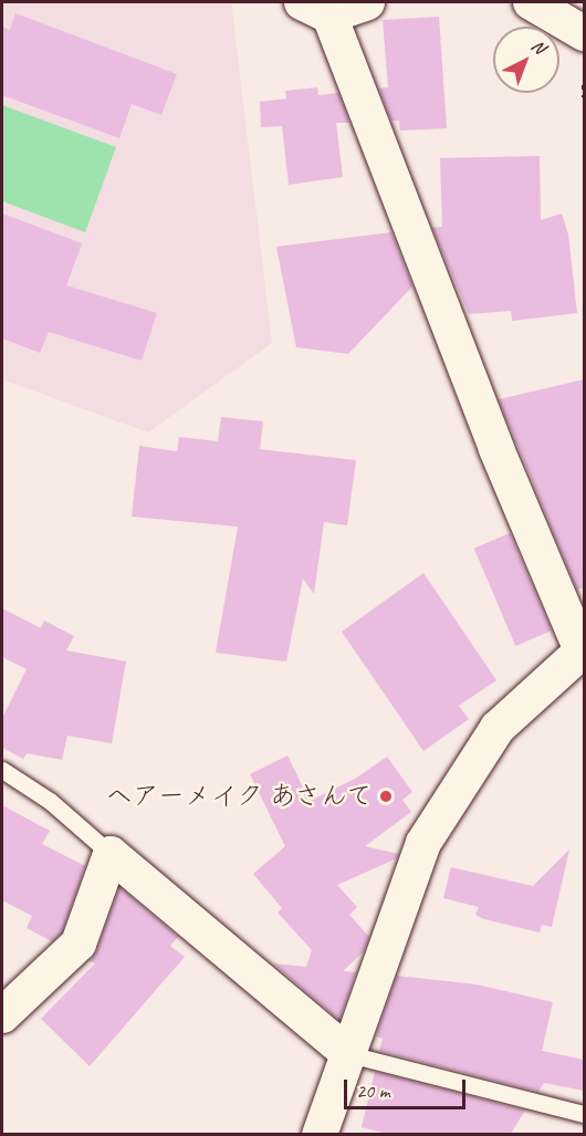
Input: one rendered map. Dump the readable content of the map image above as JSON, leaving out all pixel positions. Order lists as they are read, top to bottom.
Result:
{
  "places": ["ヘアーメイク あさんて"],
  "scale_bar": "20 m",
  "north": "top right"
}
